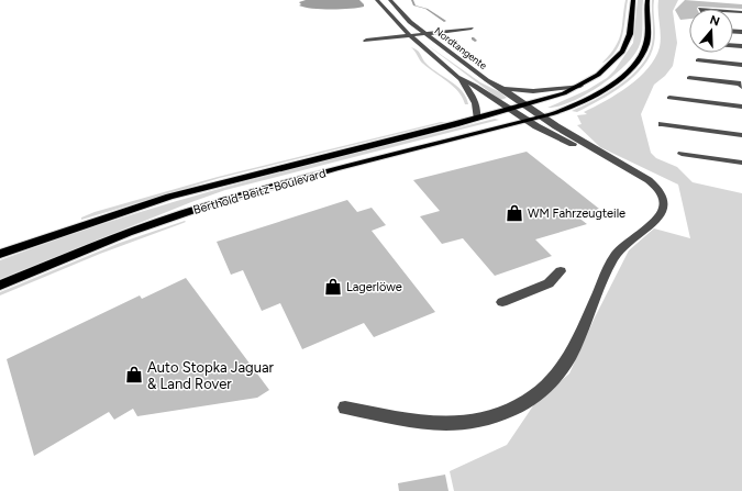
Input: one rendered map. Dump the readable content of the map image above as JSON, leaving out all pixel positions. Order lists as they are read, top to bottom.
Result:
{
  "streets": {
    "main road": ["Berthold-Beitz-Boulevard"],
    "street": ["Nordtangente"]
  },
  "crossings": [
    ["Nordtangente", "Berthold-Beitz-Boulevard"]
  ],
  "places": {
    "shop": ["WM Fahrzeugteile", "Lagerlöwe", "Auto Stopka Jaguar & Land Rover"]
  },
  "north": "top"
}
